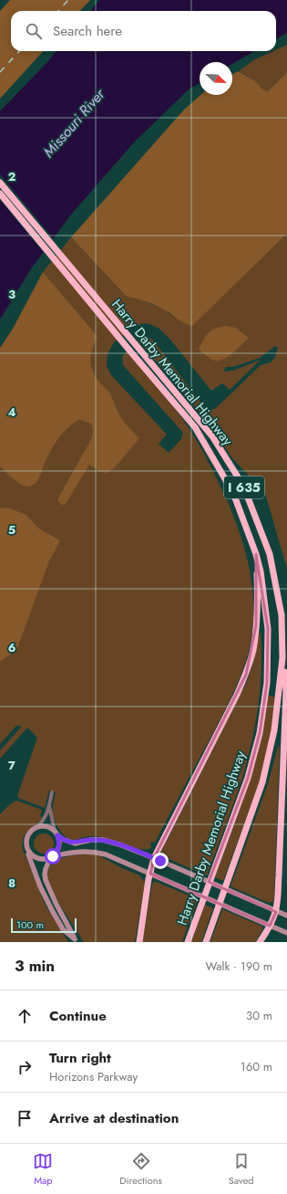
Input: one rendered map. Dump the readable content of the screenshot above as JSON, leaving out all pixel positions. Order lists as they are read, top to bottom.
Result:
{
  "streets": {
    "highway": ["Harry Darby Memorial Highway", "I 635"]
  },
  "water": ["Missouri River"],
  "scale_bar": "100 m",
  "north": "bottom right",
  "page": {
    "search": "Search here",
    "scale": "100 m",
    "heading": ["3 min", "Walk · 190 m"],
    "list": [
      ["Continue", "30 m"],
      ["Turn right", "Horizons Parkway", "160 m"],
      "Arrive at destination"
    ],
    "nav": ["Map", "Directions", "Saved"]
  },
  "grid": {
    "rows": [
      "2",
      "3",
      "4",
      "5",
      "6",
      "7",
      "8"
    ]
  }
}
